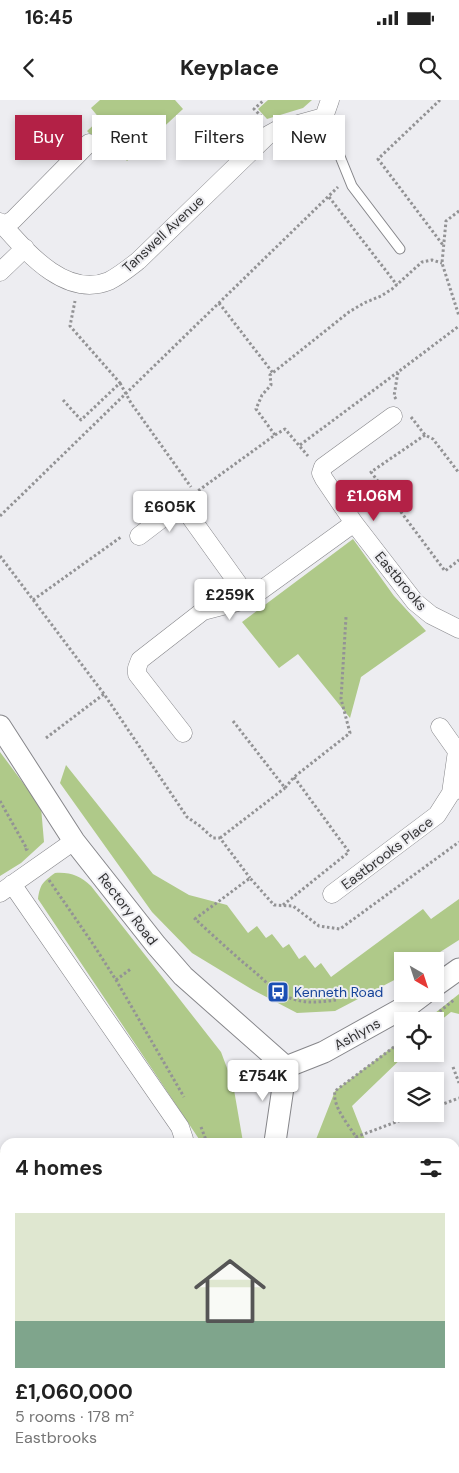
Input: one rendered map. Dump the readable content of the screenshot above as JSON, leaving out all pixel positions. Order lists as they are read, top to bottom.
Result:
{
  "streets": {
    "street": [
      "Tanswell Avenue",
      "Eastbrooks",
      "Eastbrooks Place",
      "Rectory Road",
      "Ashlyns"
    ]
  },
  "crossings": [
    ["Rectory Road", "Ashlyns"]
  ],
  "places": {
    "bus stop": ["Kenneth Road"]
  },
  "north": "bottom right",
  "page": {
    "status": "16:45",
    "header": "Keyplace",
    "chip": [
      "Buy",
      "Rent",
      "Filters",
      "New"
    ],
    "price": [
      "£1.06M",
      "£605K",
      "£259K",
      "£754K"
    ],
    "heading": "4 homes",
    "list": [
      {
        "name": "£1,060,000",
        "note": "5 rooms · 178 m² · Eastbrooks"
      }
    ]
  }
}
